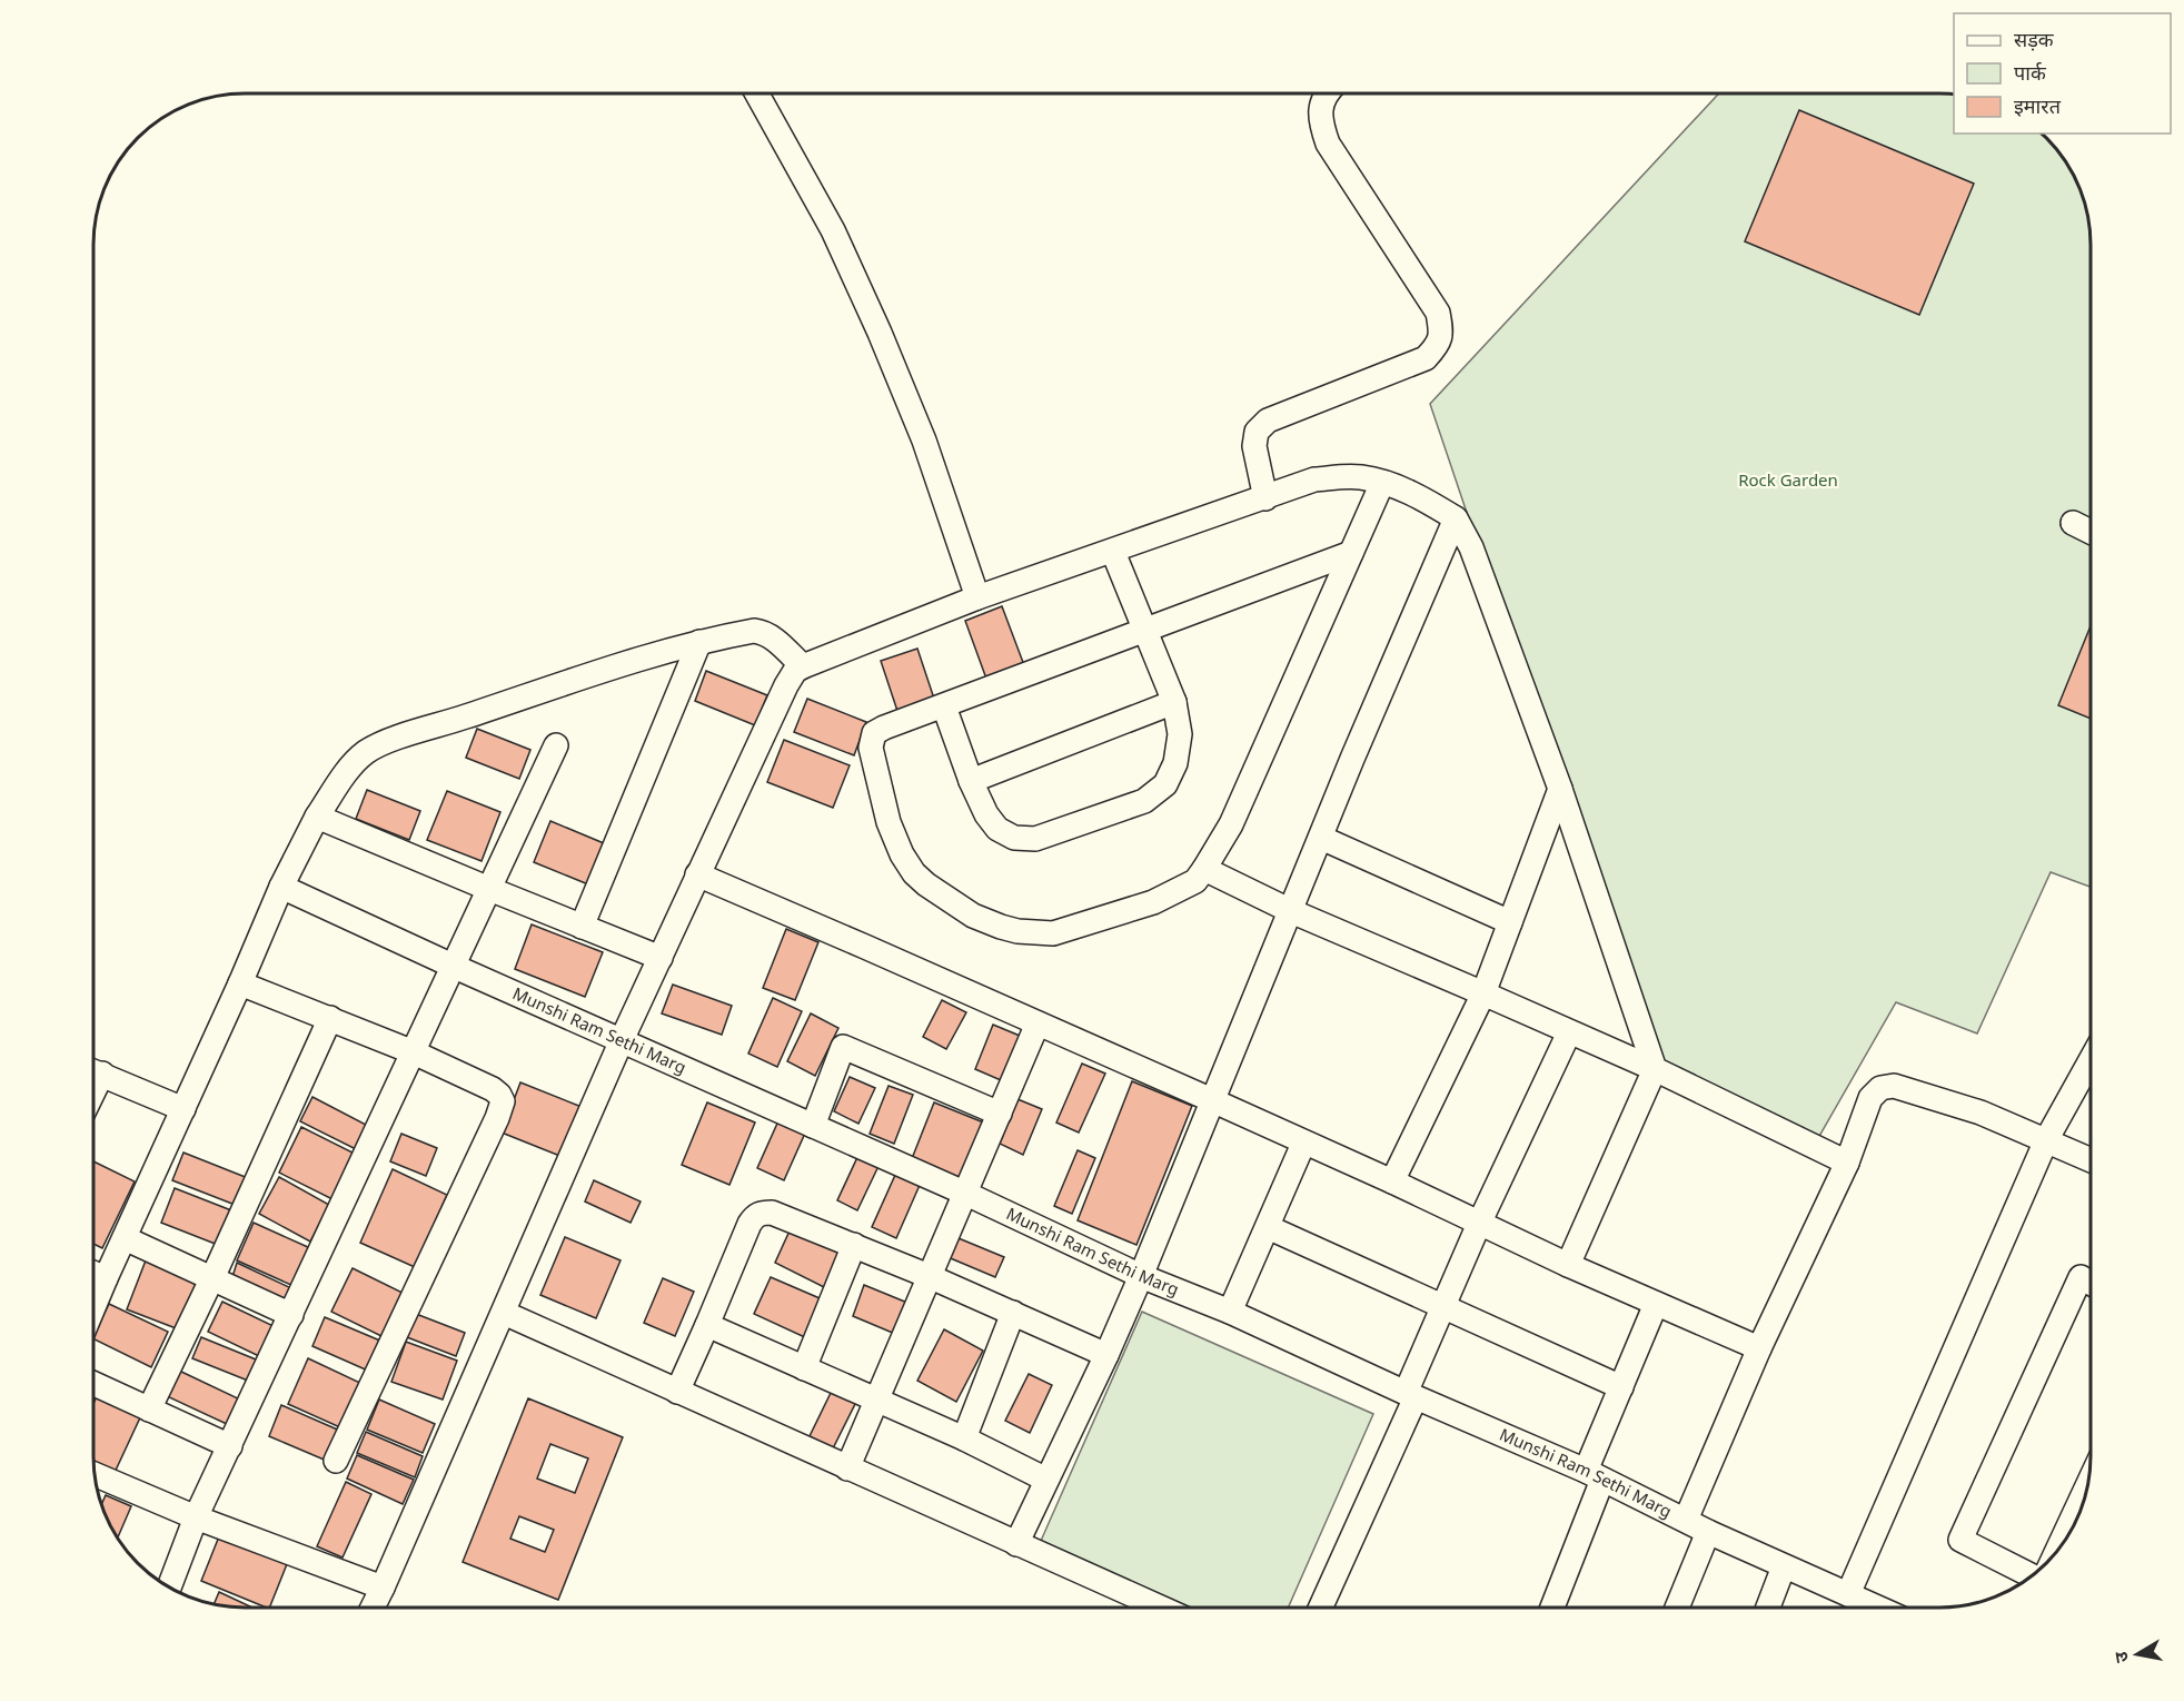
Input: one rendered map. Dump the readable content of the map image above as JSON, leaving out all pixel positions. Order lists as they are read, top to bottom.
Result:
{
  "streets": {
    "street": ["Munshi Ram Sethi Marg"]
  },
  "parks": ["Rock Garden"],
  "legend": ["सड़क", "पार्क", "इमारत"],
  "north": "left"
}
